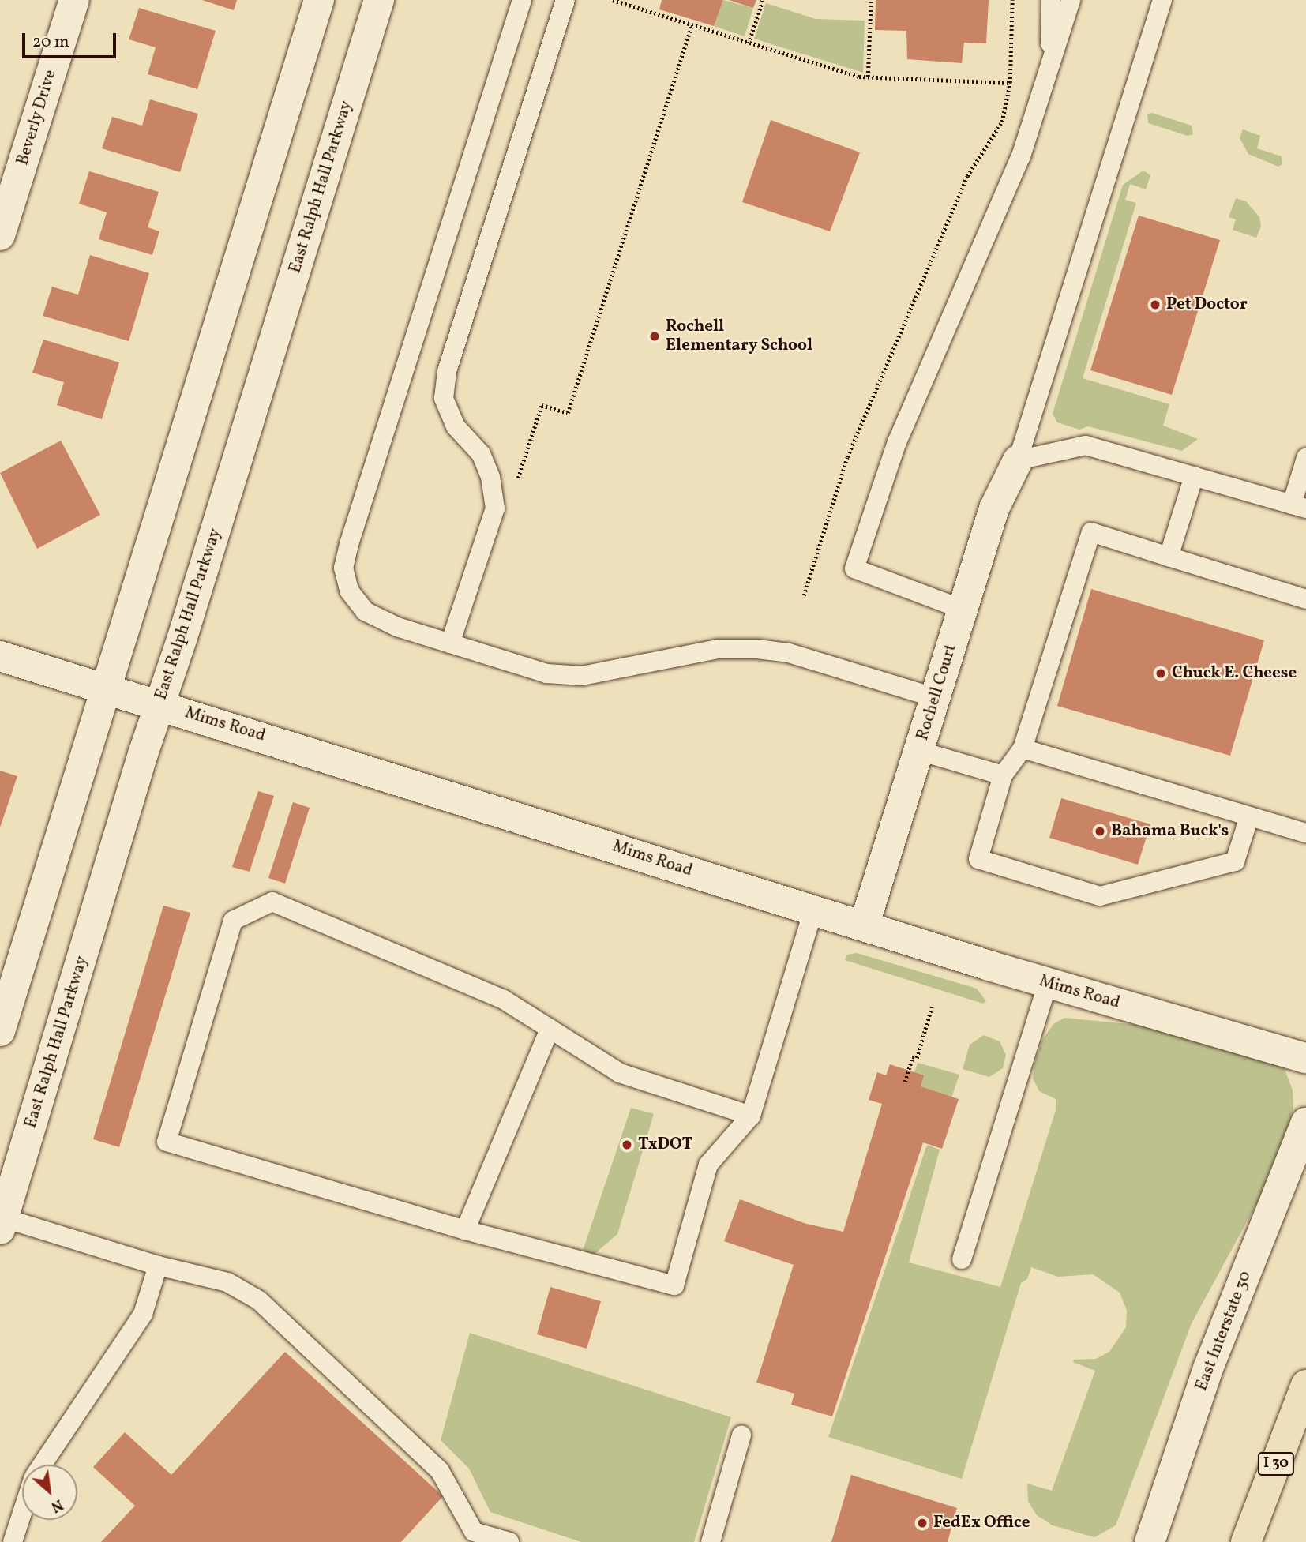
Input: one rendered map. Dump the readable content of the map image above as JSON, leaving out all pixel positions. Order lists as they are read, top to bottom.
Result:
{
  "streets": {
    "highway": ["I 30"],
    "main road": [
      "Beverly Drive",
      "East Ralph Hall Parkway",
      "Rochell Court",
      "Mims Road",
      "East Interstate 30"
    ]
  },
  "crossings": [
    ["East Ralph Hall Parkway", "Mims Road"],
    ["Rochell Court", "Mims Road"]
  ],
  "places": [
    "Pet Doctor",
    "Rochell Elementary School",
    "Chuck E. Cheese",
    "Bahama Buck's",
    "TxDOT",
    "FedEx Office"
  ],
  "scale_bar": "20 m",
  "north": "bottom right"
}
